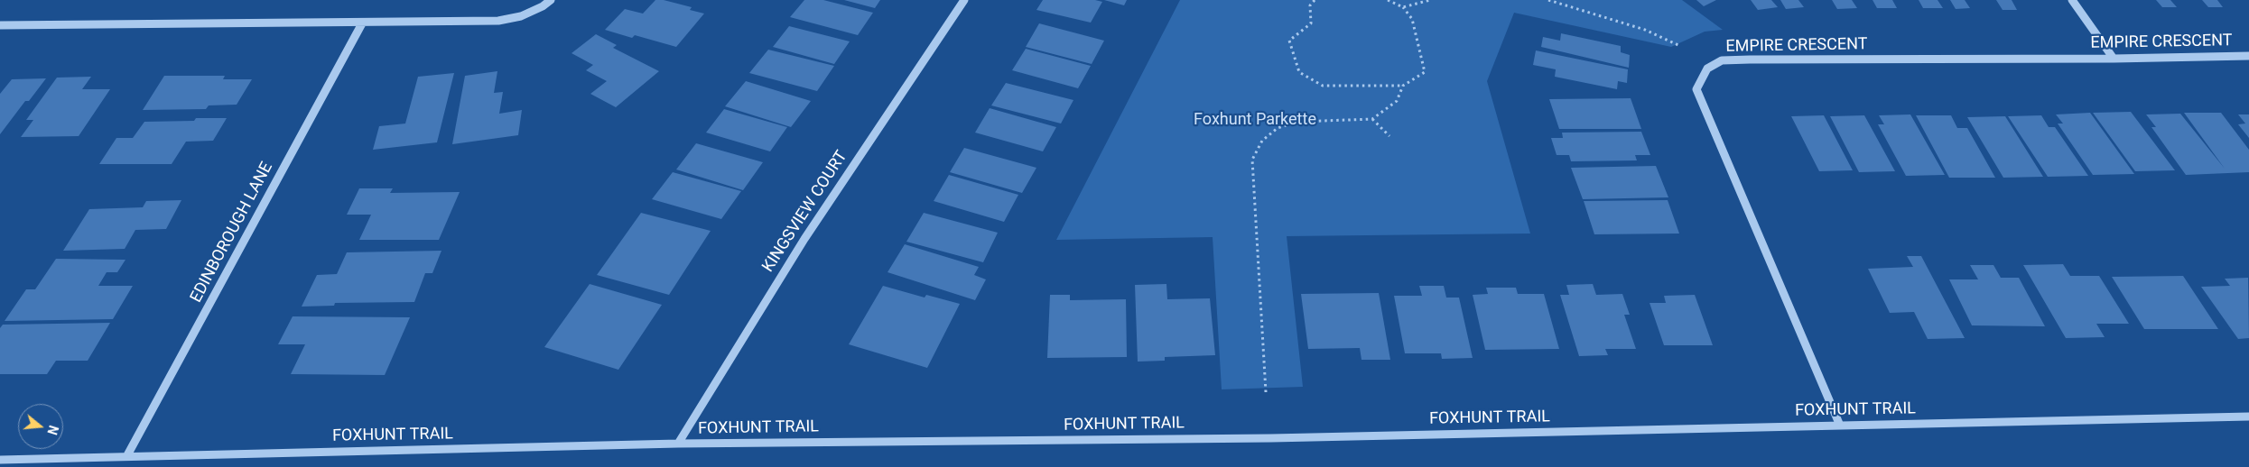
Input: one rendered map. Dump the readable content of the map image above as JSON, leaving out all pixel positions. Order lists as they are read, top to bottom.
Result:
{
  "streets": {
    "street": [
      "EMPIRE CRESCENT",
      "KINGSVIEW COURT",
      "EDINBOROUGH LANE",
      "FOXHUNT TRAIL"
    ]
  },
  "crossings": [
    ["EMPIRE CRESCENT", "FOXHUNT TRAIL"],
    ["KINGSVIEW COURT", "FOXHUNT TRAIL"],
    ["EDINBOROUGH LANE", "FOXHUNT TRAIL"]
  ],
  "parks": ["Foxhunt Parkette"],
  "north": "right"
}
